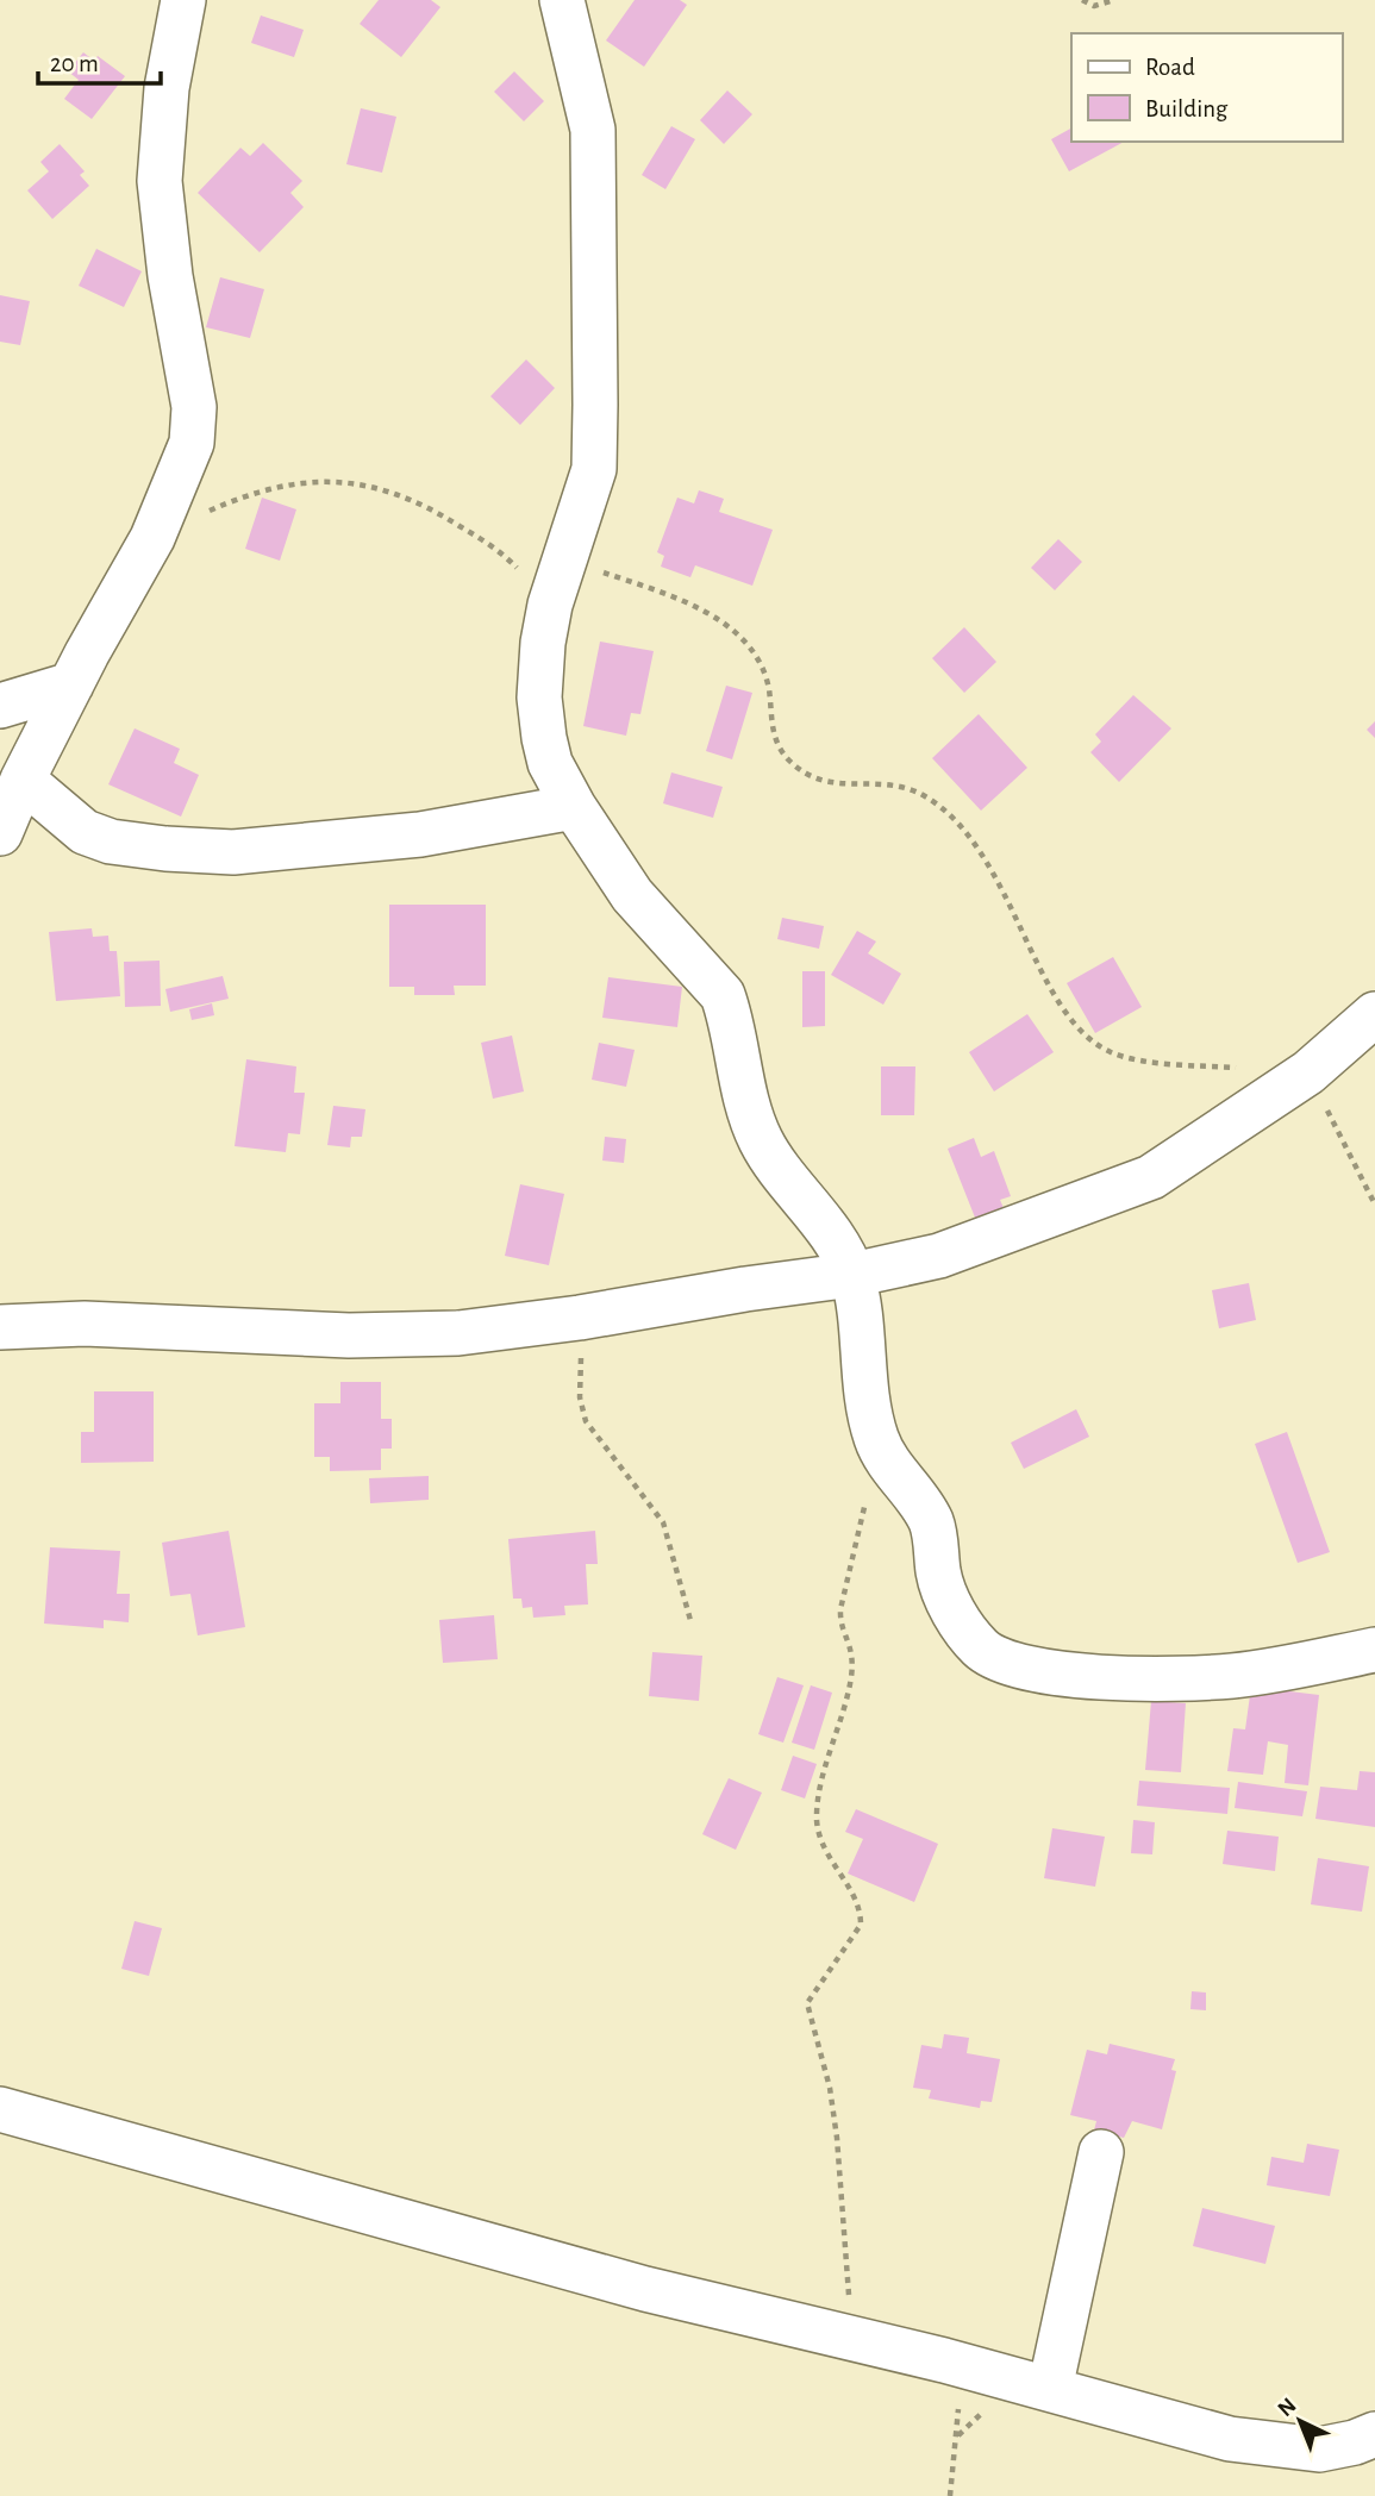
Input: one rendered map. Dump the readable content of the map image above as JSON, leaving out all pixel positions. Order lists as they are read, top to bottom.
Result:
{
  "legend": ["Road", "Building"],
  "scale_bar": "20 m",
  "north": "top left"
}
